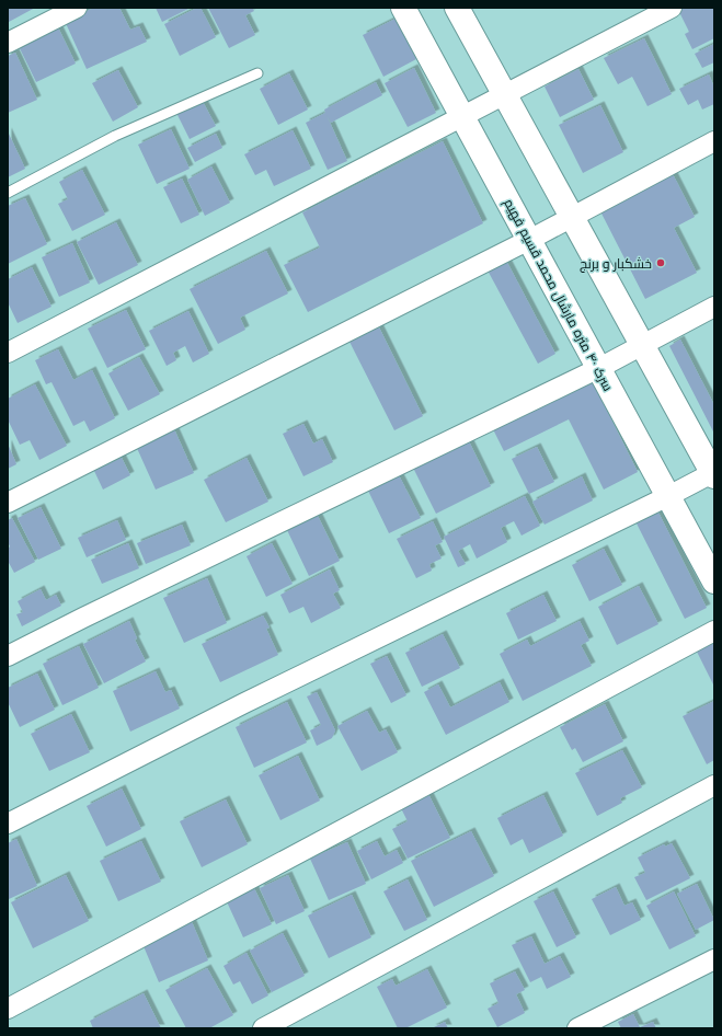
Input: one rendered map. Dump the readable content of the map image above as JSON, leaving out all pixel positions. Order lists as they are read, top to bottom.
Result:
{
  "streets": {
    "street": ["سرک ۴۰ متره مارشال محمد قسیم فهیم"]
  },
  "places": ["خشکبار و برنج"]
}
